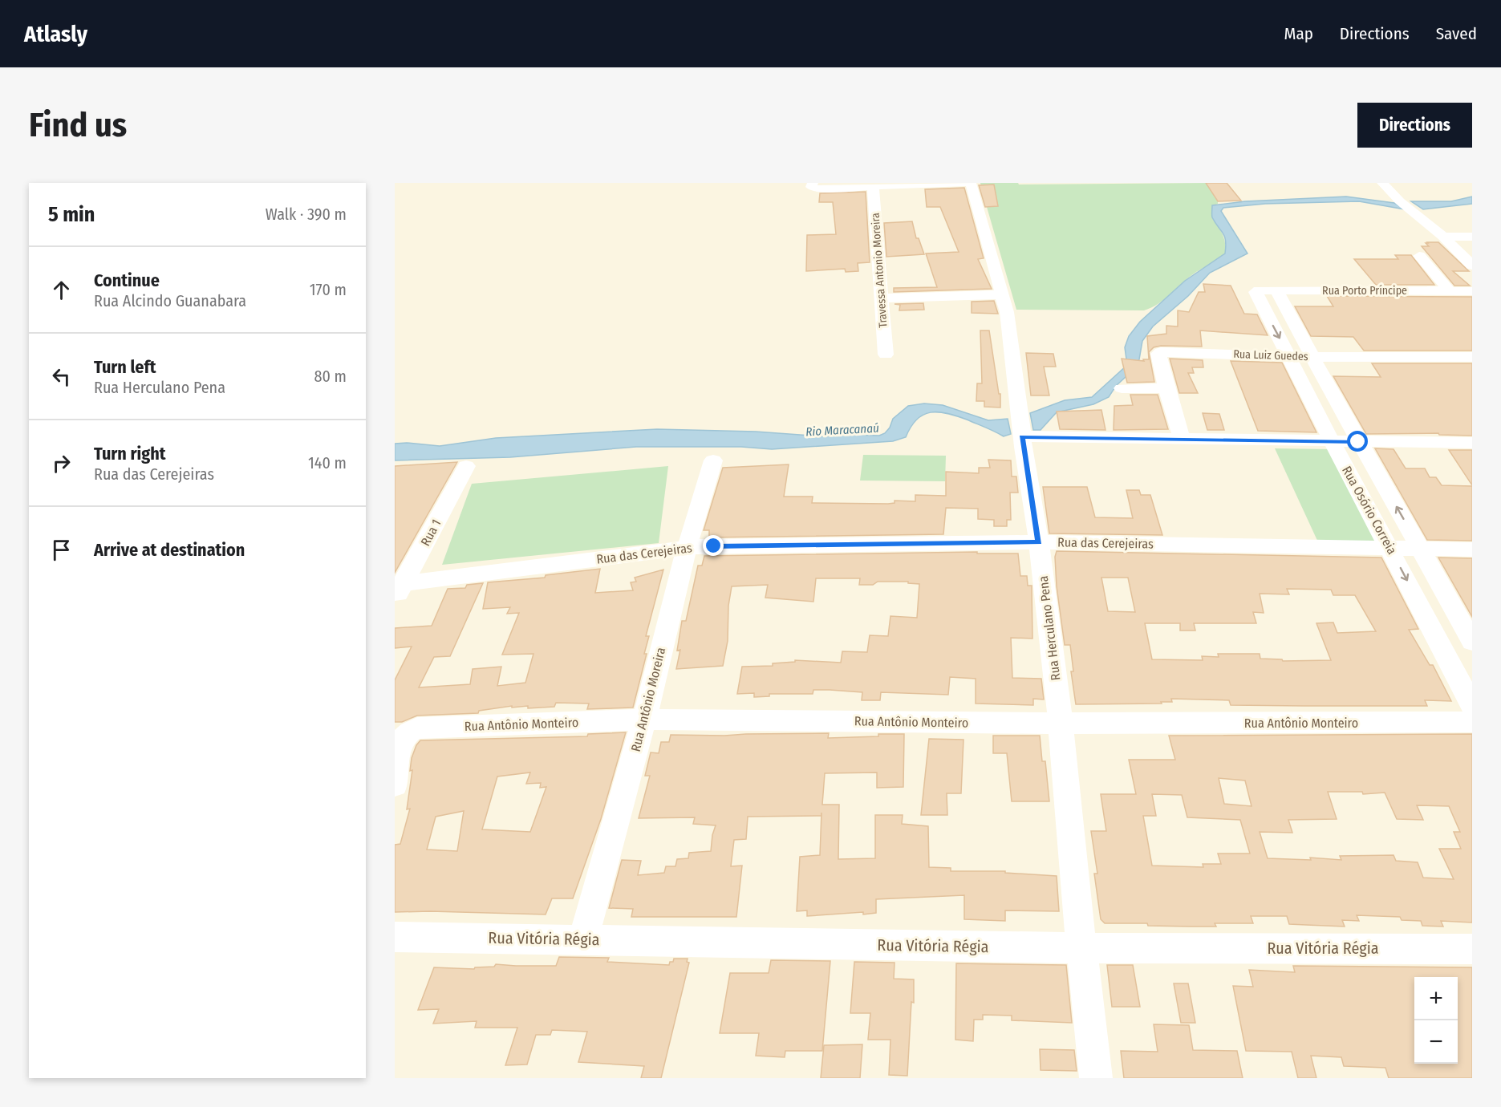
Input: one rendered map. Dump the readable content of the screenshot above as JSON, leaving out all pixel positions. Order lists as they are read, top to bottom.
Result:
{
  "streets": {
    "street": [
      "Travessa Antonio Moreira",
      "Rua Porto Príncipe",
      "Rua Luiz Guedes",
      "Rua Osório Correia",
      "Rua 1",
      "Rua das Cerejeiras",
      "Rua Herculano Pena",
      "Rua Antônio Moreira",
      "Rua Antônio Monteiro",
      "Rua Vitória Régia"
    ]
  },
  "crossings": [
    ["Rua Porto Príncipe", "Rua Osório Correia"],
    ["Rua Luiz Guedes", "Rua Osório Correia"],
    ["Rua Osório Correia", "Rua das Cerejeiras"],
    ["Rua 1", "Rua das Cerejeiras"],
    ["Rua das Cerejeiras", "Rua Herculano Pena"],
    ["Rua das Cerejeiras", "Rua Antônio Moreira"],
    ["Rua Herculano Pena", "Rua Antônio Monteiro"],
    ["Rua Herculano Pena", "Rua Vitória Régia"],
    ["Rua Antônio Moreira", "Rua Antônio Monteiro"],
    ["Rua Antônio Moreira", "Rua Vitória Régia"]
  ],
  "water": ["Rio Maracanaú"],
  "page": {
    "header": "Atlasly",
    "nav": ["Map", "Directions", "Saved"],
    "buttons": "Directions",
    "title": "Find us",
    "heading": ["5 min", "Walk · 390 m"],
    "list": [
      ["Continue", "Rua Alcindo Guanabara", "170 m"],
      ["Turn left", "Rua Herculano Pena", "80 m"],
      ["Turn right", "Rua das Cerejeiras", "140 m"],
      "Arrive at destination"
    ],
    "map_buttons": ["+", "−"]
  }
}
